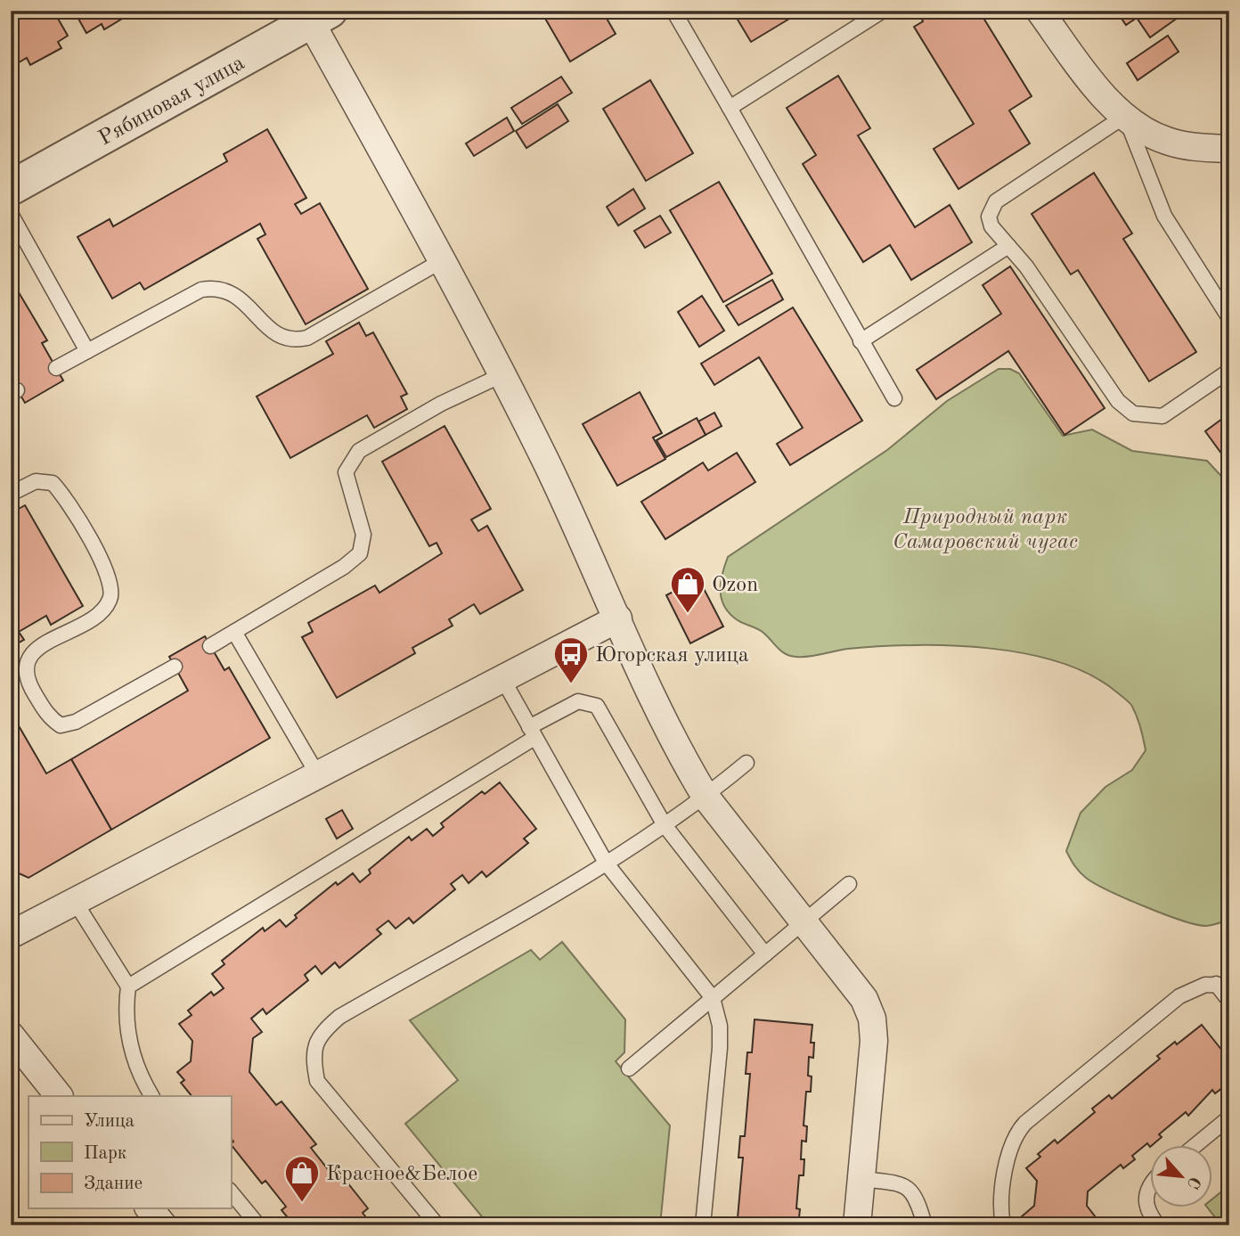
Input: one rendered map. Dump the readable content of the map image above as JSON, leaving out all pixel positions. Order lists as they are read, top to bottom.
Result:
{
  "streets": {
    "street": ["Рябиновая улица"]
  },
  "parks": ["Природный парк Самаровский чугас"],
  "places": {
    "shop": ["Ozon", "Красное&Белое"],
    "bus stop": ["Югорская улица"]
  },
  "legend": ["Улица", "Парк", "Здание"],
  "north": "bottom right"
}
